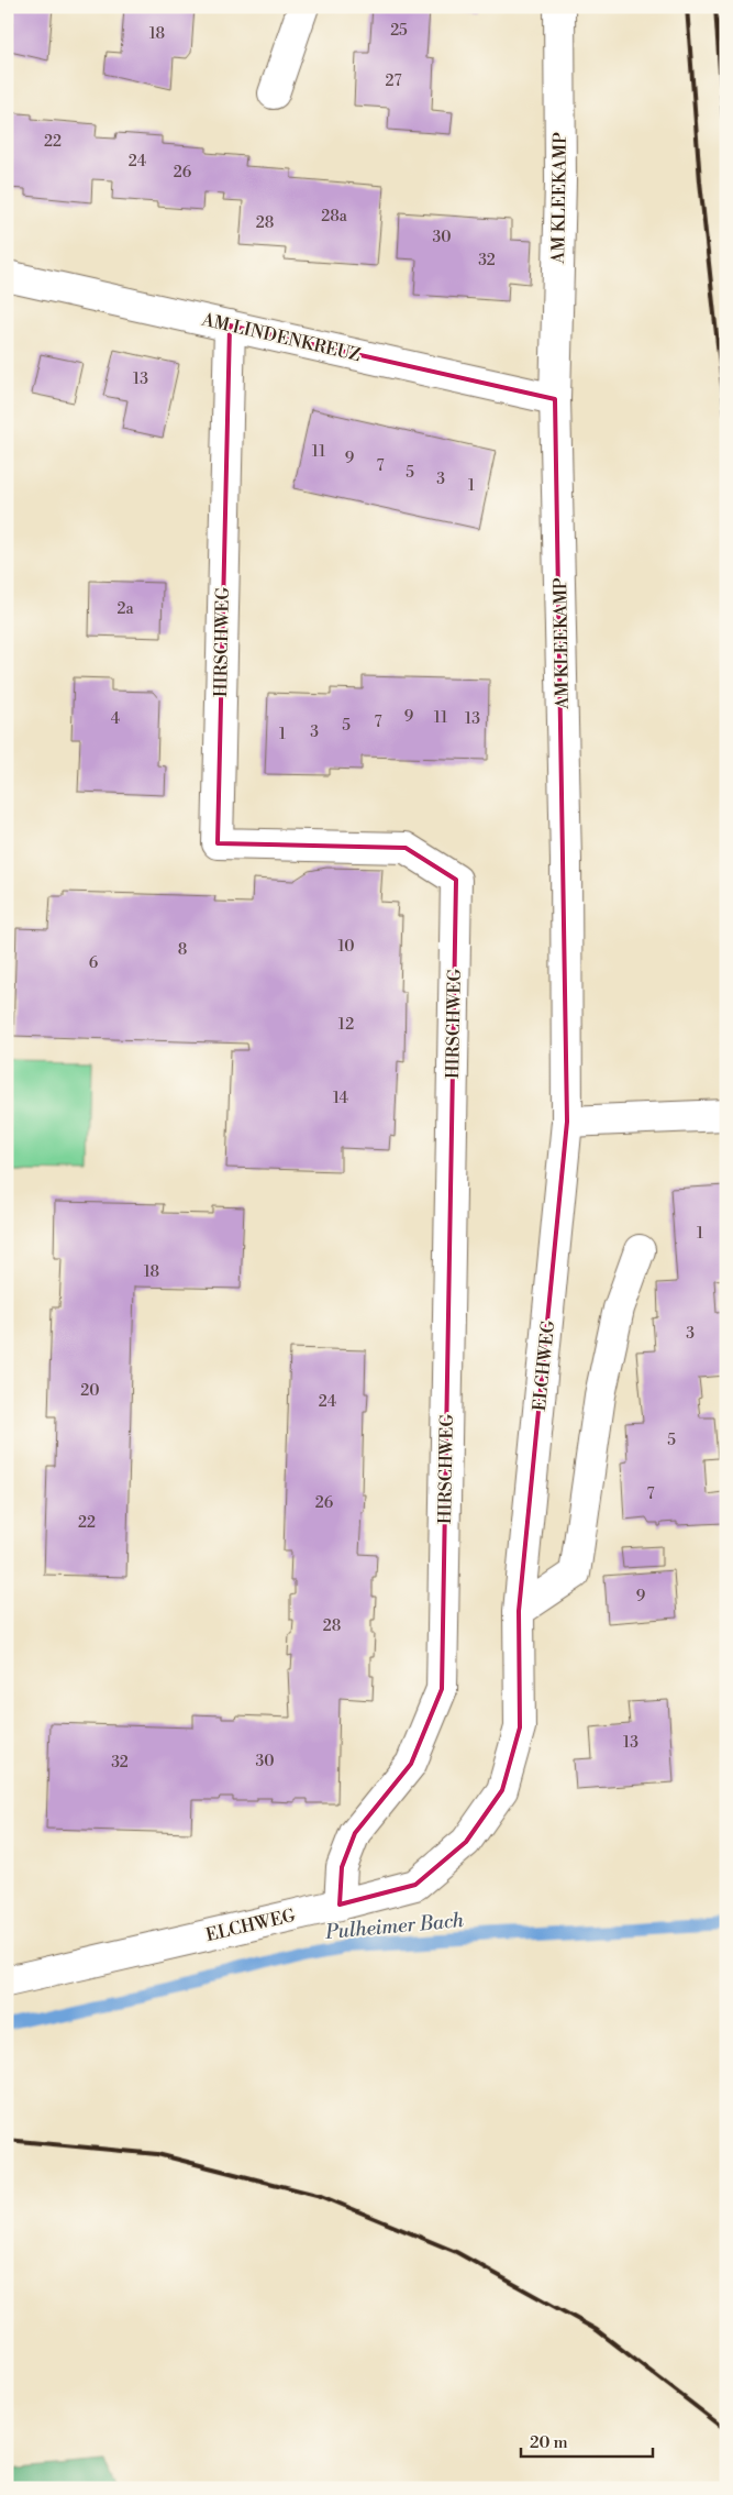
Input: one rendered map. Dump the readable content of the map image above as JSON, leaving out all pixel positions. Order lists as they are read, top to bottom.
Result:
{
  "streets": {
    "street": [
      "AM KLEEKAMP",
      "AM LINDENKREUZ",
      "HIRSCHWEG",
      "ELCHWEG"
    ]
  },
  "crossings": [
    ["AM KLEEKAMP", "AM LINDENKREUZ"],
    ["AM KLEEKAMP", "ELCHWEG"],
    ["AM LINDENKREUZ", "HIRSCHWEG"],
    ["HIRSCHWEG", "ELCHWEG"]
  ],
  "water": ["Pulheimer Bach"],
  "house_numbers": [
    "25",
    "18",
    "27",
    "22",
    "24",
    "26",
    "28a",
    "28",
    "30",
    "32",
    "13",
    "11",
    "9",
    "7",
    "5",
    "3",
    "1",
    "2a",
    "9",
    "11",
    "4",
    "13",
    "7",
    "5",
    "3",
    "1",
    "10",
    "8",
    "6",
    "12",
    "14",
    "1",
    "18",
    "3",
    "20",
    "24",
    "5",
    "7",
    "26",
    "22",
    "9",
    "28",
    "13",
    "30",
    "32"
  ],
  "scale_bar": "20 m"
}
